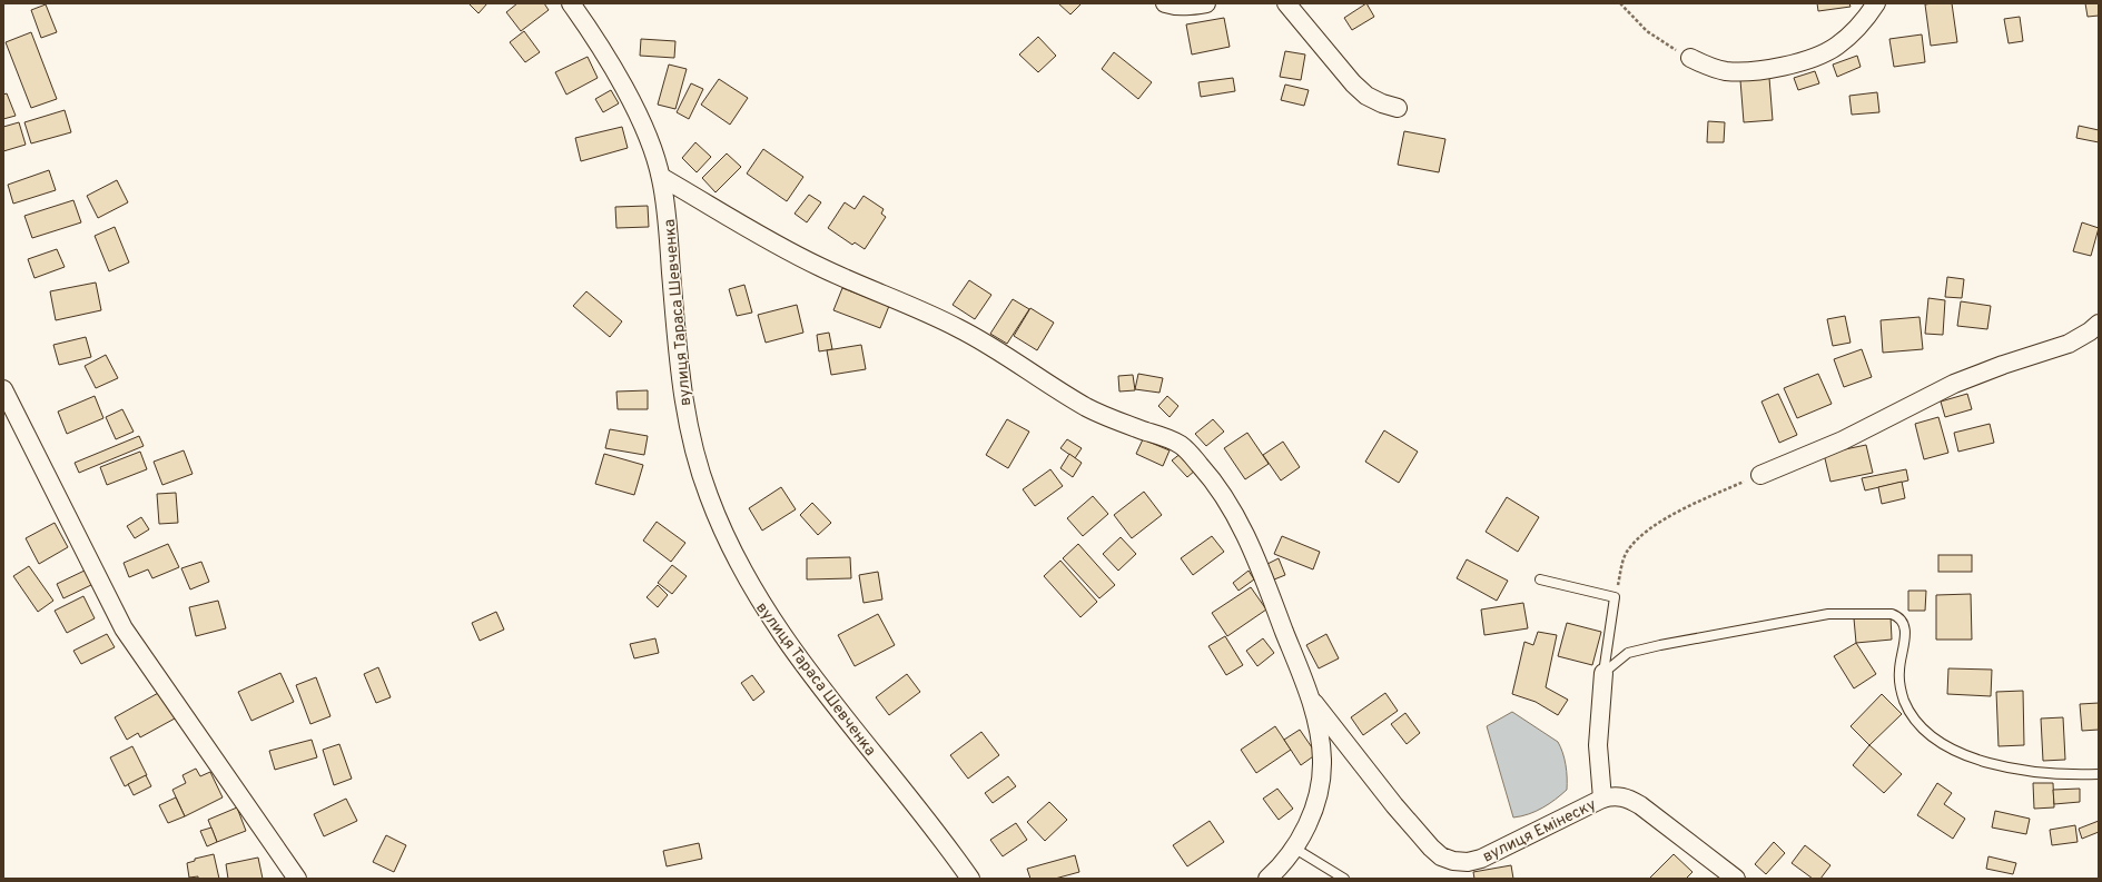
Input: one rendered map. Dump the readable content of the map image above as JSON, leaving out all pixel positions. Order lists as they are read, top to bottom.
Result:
{
  "streets": {
    "street": ["вулиця Тараса Шевченка", "вулиця Емінеску"]
  }
}
